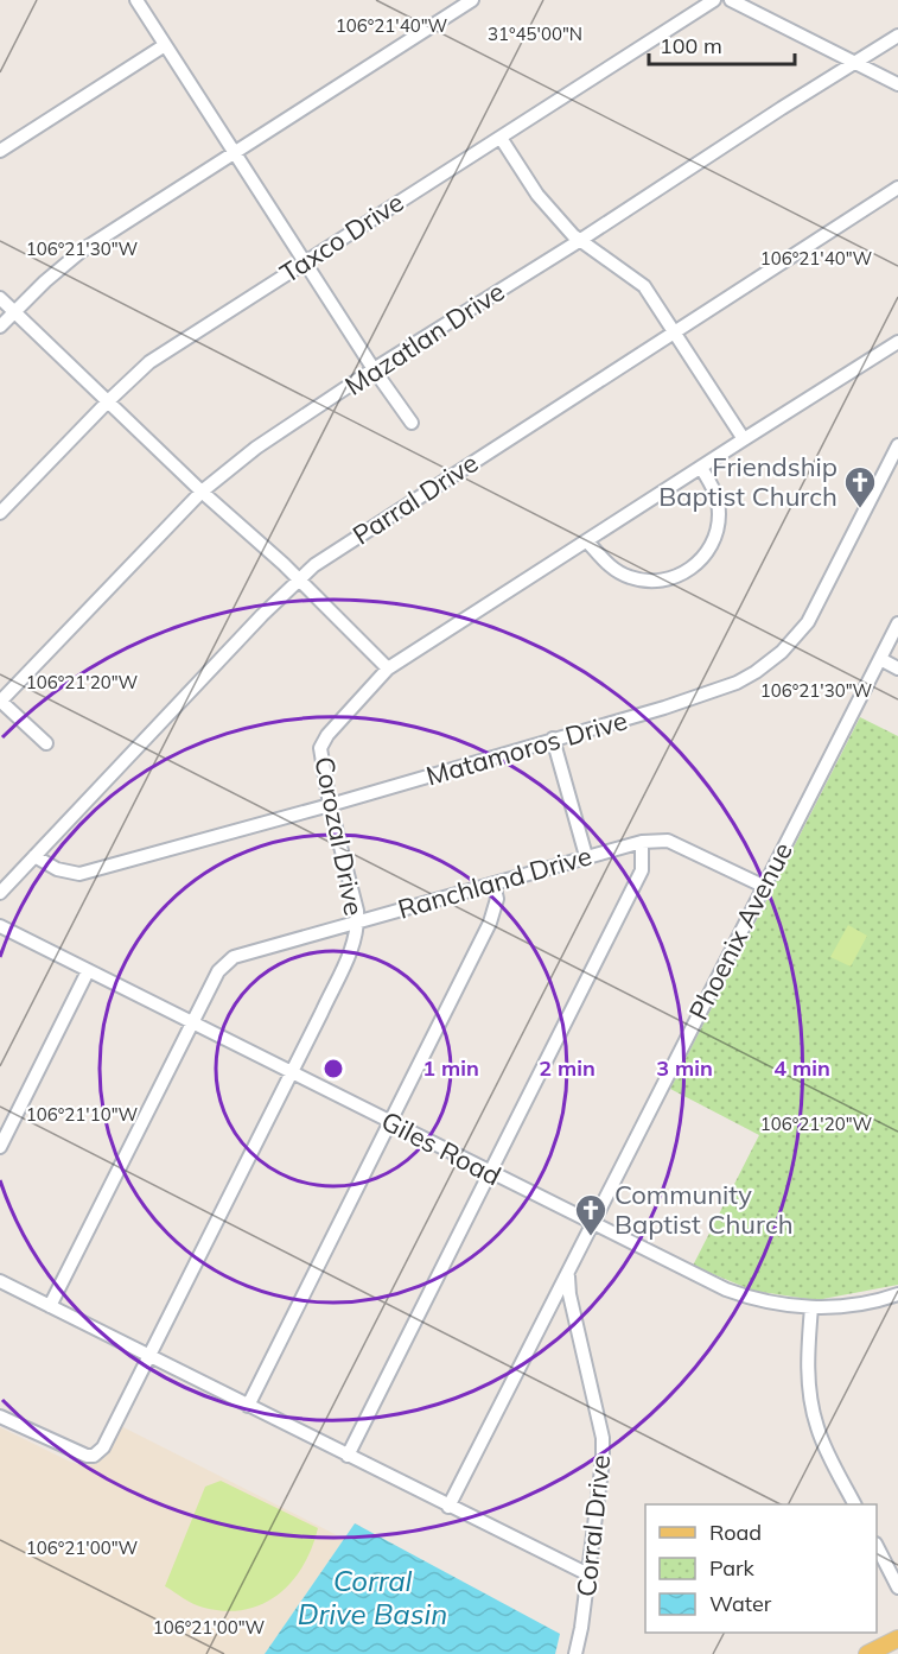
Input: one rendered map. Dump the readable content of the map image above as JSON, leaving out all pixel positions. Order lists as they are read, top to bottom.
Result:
{
  "streets": {
    "street": [
      "Taxco Drive",
      "Mazatlan Drive",
      "Parral Drive",
      "Matamoros Drive",
      "Corozal Drive",
      "Ranchland Drive",
      "Phoenix Avenue",
      "Giles Road",
      "Corral Drive"
    ]
  },
  "crossings": [
    ["Parral Drive", "Matamoros Drive"],
    ["Matamoros Drive", "Corozal Drive"],
    ["Corozal Drive", "Ranchland Drive"],
    ["Corozal Drive", "Giles Road"],
    ["Ranchland Drive", "Phoenix Avenue"],
    ["Ranchland Drive", "Giles Road"],
    ["Phoenix Avenue", "Giles Road"],
    ["Phoenix Avenue", "Corral Drive"]
  ],
  "water": ["Corral Drive Basin"],
  "places": {
    "church": ["Friendship Baptist Church", "Community Baptist Church"]
  },
  "legend": ["Road", "Park", "Water"],
  "scale_bar": "100 m",
  "coordinates": [
    "106°21'40\"W",
    "31°45'00\"N",
    "106°21'30\"W",
    "106°21'20\"W",
    "106°21'10\"W",
    "106°21'00\"W"
  ],
  "rings": [
    "1 min",
    "2 min",
    "3 min",
    "4 min"
  ]
}
